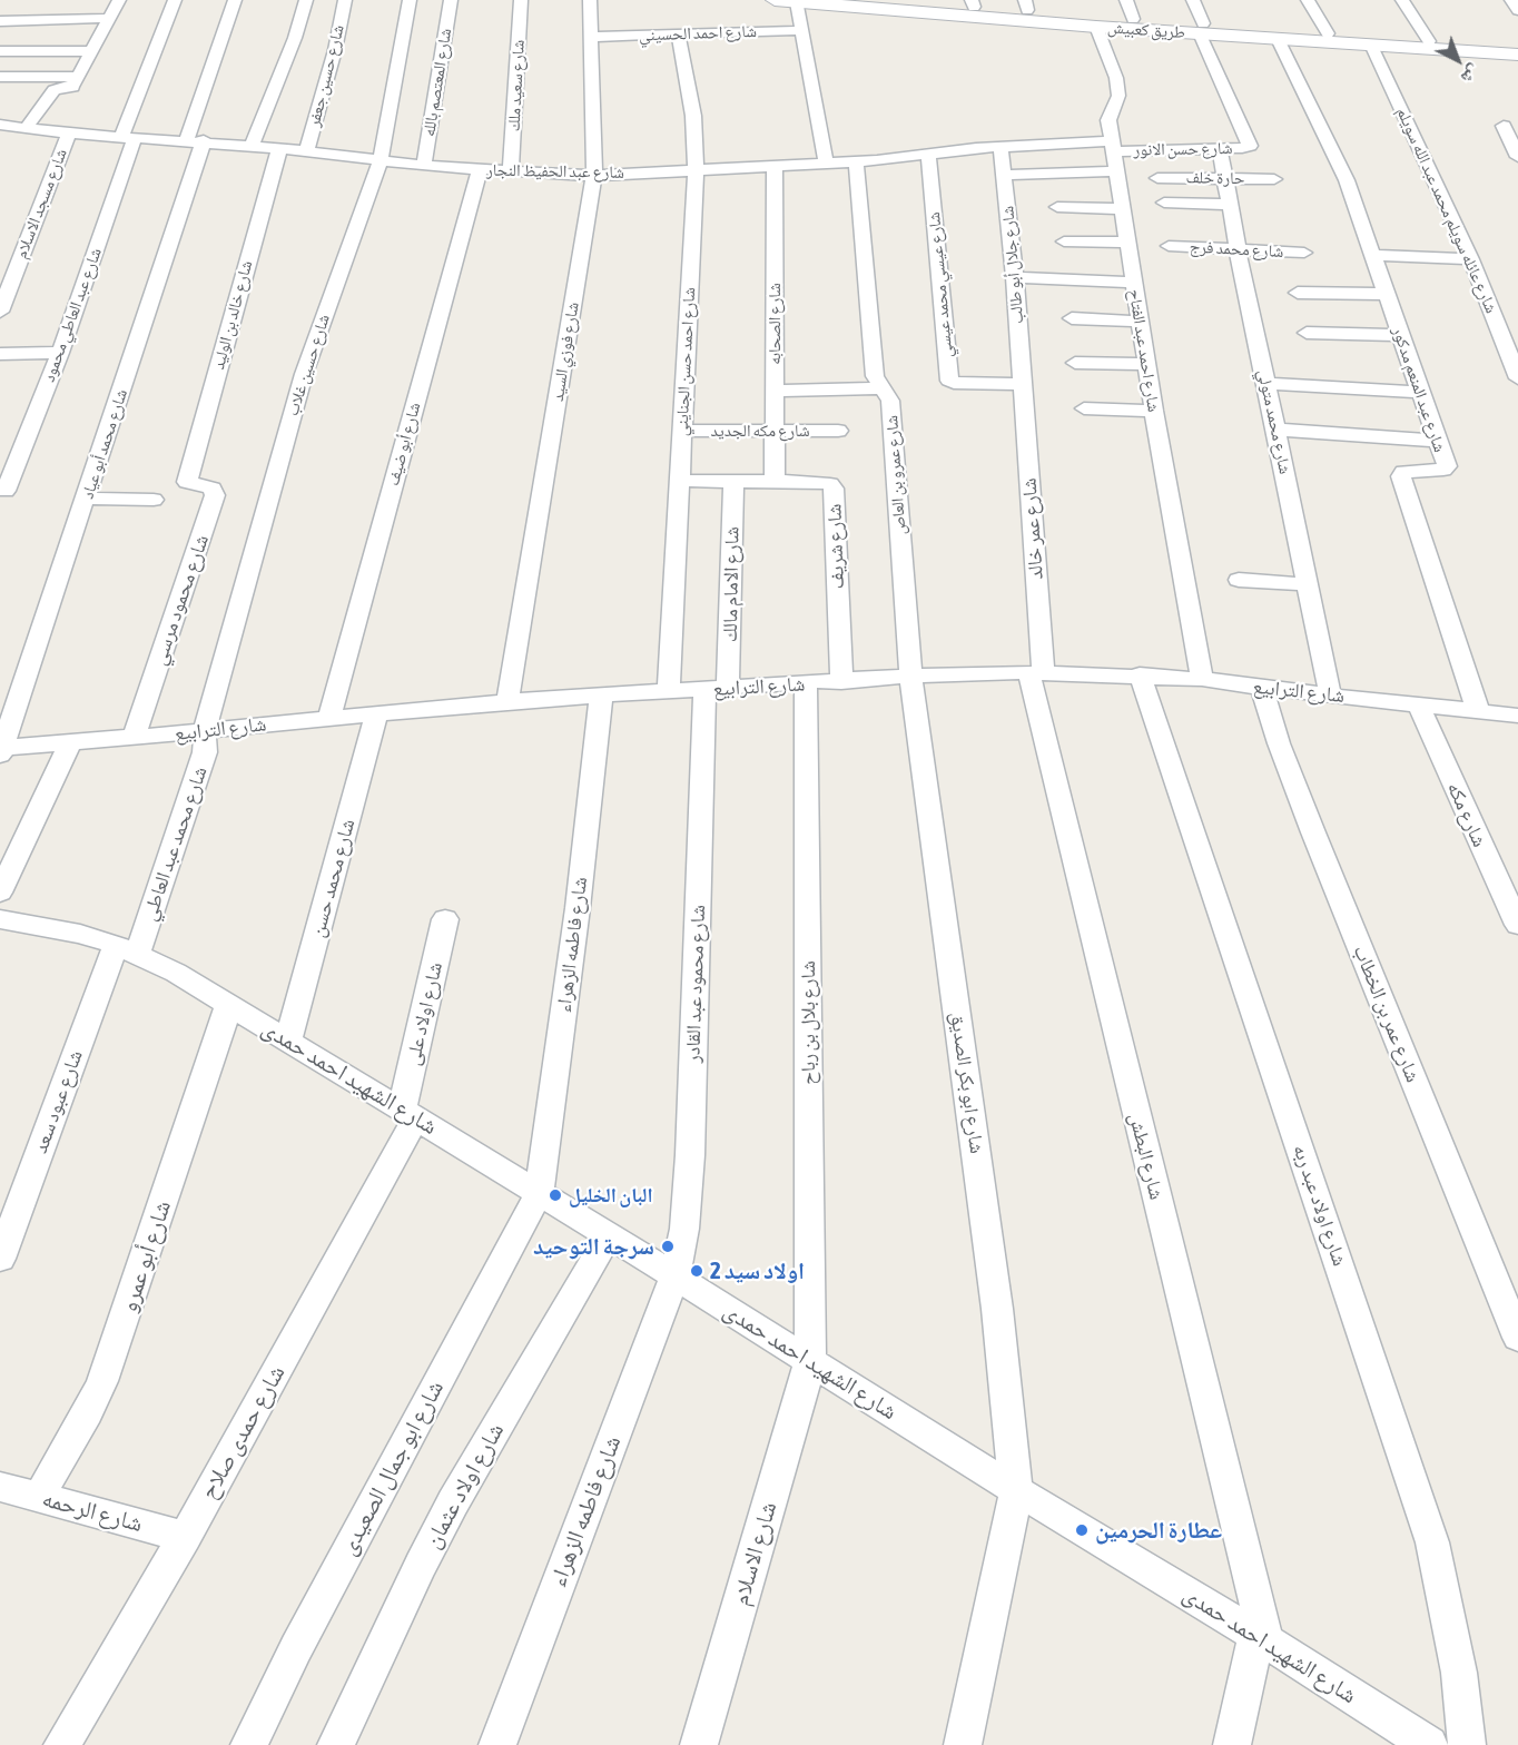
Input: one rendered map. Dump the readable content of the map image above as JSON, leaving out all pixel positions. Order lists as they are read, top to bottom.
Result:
{
  "streets": {
    "street": [
      "طريق كعبيش",
      "شارع احمد الحسيني",
      "شارع حسين جعفر",
      "شارع المعتصم بالله",
      "شارع سعيد ملك",
      "شارع حسن الانور",
      "شارع عبد الحفيظ النجار",
      "حارة خلف",
      "شارع مسجد الاسلام",
      "شارع عائله سويلم محمد عبد الله سويلم",
      "شارع محمد فرج",
      "شارع جلال أبو طالب",
      "شارع عيسي محمد عيسي",
      "شارع عبد العاطي محمود",
      "شارع خالد بن الوليد",
      "شارع الصحابه",
      "شارع احمد عبد الفتاح",
      "شارع فوزي السيد",
      "شارع احمد حسن الجنايني",
      "شارع حسين غلاب",
      "شارع عبد المنعم مدكور",
      "شارع محمد متولي",
      "شارع مكه الجديد",
      "شارع محمد أبو عياد",
      "شارع أبو ضيف",
      "شارع عمرو بن العاص",
      "شارع عمر خالد",
      "شارع شريف",
      "شارع الامام مالك",
      "شارع محمود مرسي",
      "شارع الترابيع",
      "شارع مكه",
      "شارع محمد عبد العاطي",
      "شارع محمد حسن",
      "شارع فاطمه الزهراء",
      "شارع محمود عبد القادر",
      "شارع اولاد على",
      "شارع عمر بن الخطاب",
      "شارع بلال بن رباح",
      "شارع الشهيد احمد حمدى",
      "شارع ابو بكر الصديق",
      "شارع عبود سعد",
      "شارع البطش",
      "شارع اولاد عبد ربه",
      "شارع أبو عمرو",
      "شارع حمدى صلاح",
      "شارع ابو جمال الصعيدى",
      "شارع اولاد عثمان",
      "شارع الرحمه",
      "شارع الاسلام"
    ]
  },
  "crossings": [
    ["طريق كعبيش", "شارع حسن الانور"],
    ["طريق كعبيش", "شارع عائله سويلم محمد عبد الله سويلم"],
    ["طريق كعبيش", "شارع احمد عبد الفتاح"],
    ["طريق كعبيش", "شارع عبد المنعم مدكور"],
    ["شارع احمد الحسيني", "شارع فوزي السيد"],
    ["شارع احمد الحسيني", "شارع احمد حسن الجنايني"],
    ["شارع حسين جعفر", "شارع عبد الحفيظ النجار"],
    ["شارع المعتصم بالله", "شارع عبد الحفيظ النجار"],
    ["شارع سعيد ملك", "شارع عبد الحفيظ النجار"],
    ["شارع حسن الانور", "شارع عبد الحفيظ النجار"],
    ["شارع حسن الانور", "شارع احمد عبد الفتاح"],
    ["شارع حسن الانور", "شارع محمد متولي"],
    ["شارع عبد الحفيظ النجار", "شارع مسجد الاسلام"],
    ["شارع عبد الحفيظ النجار", "شارع جلال أبو طالب"],
    ["شارع عبد الحفيظ النجار", "شارع عيسي محمد عيسي"],
    ["شارع عبد الحفيظ النجار", "شارع عبد العاطي محمود"],
    ["شارع عبد الحفيظ النجار", "شارع خالد بن الوليد"],
    ["شارع عبد الحفيظ النجار", "شارع الصحابه"],
    ["شارع عبد الحفيظ النجار", "شارع احمد عبد الفتاح"],
    ["شارع عبد الحفيظ النجار", "شارع فوزي السيد"],
    ["شارع عبد الحفيظ النجار", "شارع احمد حسن الجنايني"],
    ["شارع عبد الحفيظ النجار", "شارع حسين غلاب"],
    ["شارع عبد الحفيظ النجار", "شارع محمد أبو عياد"],
    ["شارع عبد الحفيظ النجار", "شارع أبو ضيف"],
    ["شارع عبد الحفيظ النجار", "شارع عمرو بن العاص"],
    ["حارة خلف", "شارع محمد متولي"],
    ["شارع محمد فرج", "شارع محمد متولي"],
    ["شارع جلال أبو طالب", "شارع عيسي محمد عيسي"],
    ["شارع جلال أبو طالب", "شارع عمر خالد"],
    ["شارع عيسي محمد عيسي", "شارع عمر خالد"],
    ["شارع خالد بن الوليد", "شارع محمود مرسي"],
    ["شارع الصحابه", "شارع مكه الجديد"],
    ["شارع الصحابه", "شارع شريف"],
    ["شارع احمد عبد الفتاح", "شارع الترابيع"],
    ["شارع فوزي السيد", "شارع الترابيع"],
    ["شارع احمد حسن الجنايني", "شارع مكه الجديد"],
    ["شارع احمد حسن الجنايني", "شارع شريف"],
    ["شارع احمد حسن الجنايني", "شارع الترابيع"],
    ["شارع حسين غلاب", "شارع الترابيع"],
    ["شارع حسين غلاب", "شارع محمد عبد العاطي"],
    ["شارع عبد المنعم مدكور", "شارع الترابيع"],
    ["شارع محمد متولي", "شارع الترابيع"],
    ["شارع محمد أبو عياد", "شارع الترابيع"],
    ["شارع أبو ضيف", "شارع الترابيع"],
    ["شارع عمرو بن العاص", "شارع الترابيع"],
    ["شارع عمرو بن العاص", "شارع ابو بكر الصديق"],
    ["شارع عمر خالد", "شارع الترابيع"],
    ["شارع عمر خالد", "شارع البطش"],
    ["شارع شريف", "شارع الامام مالك"],
    ["شارع شريف", "شارع الترابيع"],
    ["شارع الامام مالك", "شارع الترابيع"],
    ["شارع الامام مالك", "شارع محمود عبد القادر"],
    ["شارع محمود مرسي", "شارع الترابيع"],
    ["شارع الترابيع", "شارع مكه"],
    ["شارع الترابيع", "شارع محمد عبد العاطي"],
    ["شارع الترابيع", "شارع محمد حسن"],
    ["شارع الترابيع", "شارع فاطمه الزهراء"],
    ["شارع الترابيع", "شارع محمود عبد القادر"],
    ["شارع الترابيع", "شارع عمر بن الخطاب"],
    ["شارع الترابيع", "شارع بلال بن رباح"],
    ["شارع الترابيع", "شارع ابو بكر الصديق"],
    ["شارع الترابيع", "شارع البطش"],
    ["شارع الترابيع", "شارع اولاد عبد ربه"],
    ["شارع محمد عبد العاطي", "شارع الشهيد احمد حمدى"],
    ["شارع محمد عبد العاطي", "شارع عبود سعد"],
    ["شارع محمد حسن", "شارع الشهيد احمد حمدى"],
    ["شارع فاطمه الزهراء", "شارع محمود عبد القادر"],
    ["شارع فاطمه الزهراء", "شارع الشهيد احمد حمدى"],
    ["شارع فاطمه الزهراء", "شارع ابو جمال الصعيدى"],
    ["شارع محمود عبد القادر", "شارع الشهيد احمد حمدى"],
    ["شارع اولاد على", "شارع الشهيد احمد حمدى"],
    ["شارع اولاد على", "شارع حمدى صلاح"],
    ["شارع بلال بن رباح", "شارع الشهيد احمد حمدى"],
    ["شارع بلال بن رباح", "شارع الاسلام"],
    ["شارع الشهيد احمد حمدى", "شارع ابو بكر الصديق"],
    ["شارع الشهيد احمد حمدى", "شارع عبود سعد"],
    ["شارع الشهيد احمد حمدى", "شارع البطش"],
    ["شارع الشهيد احمد حمدى", "شارع أبو عمرو"],
    ["شارع الشهيد احمد حمدى", "شارع حمدى صلاح"],
    ["شارع الشهيد احمد حمدى", "شارع ابو جمال الصعيدى"],
    ["شارع الشهيد احمد حمدى", "شارع اولاد عثمان"],
    ["شارع الشهيد احمد حمدى", "شارع الاسلام"],
    ["شارع أبو عمرو", "شارع الرحمه"],
    ["شارع حمدى صلاح", "شارع الرحمه"]
  ],
  "places": [
    "البان الخليل",
    "سرجة التوحيد",
    "اولاد سيد 2",
    "عطارة الحرمين"
  ],
  "north": "bottom right"
}
